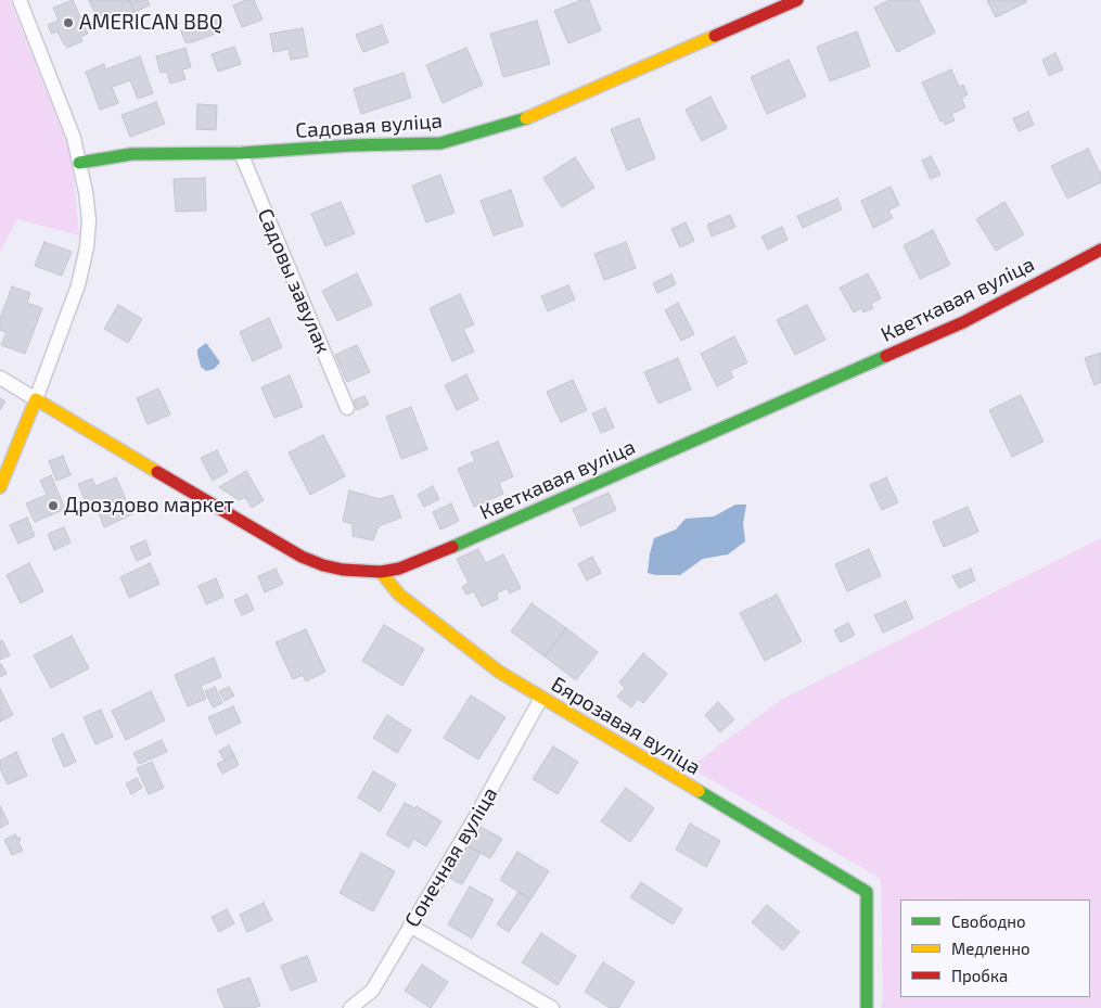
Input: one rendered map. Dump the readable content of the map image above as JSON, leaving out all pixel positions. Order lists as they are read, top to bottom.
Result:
{
  "streets": {
    "street": [
      "Садовая вуліца",
      "Садовы завулак",
      "Кветкавая вуліца",
      "Бярозавая вуліца",
      "Сонечная вуліца"
    ]
  },
  "crossings": [
    ["Садовая вуліца", "Садовы завулак"],
    ["Кветкавая вуліца", "Бярозавая вуліца"],
    ["Бярозавая вуліца", "Сонечная вуліца"]
  ],
  "places": ["AMERICAN BBQ", "Дроздово маркет"],
  "legend": ["Свободно", "Медленно", "Пробка"]
}
